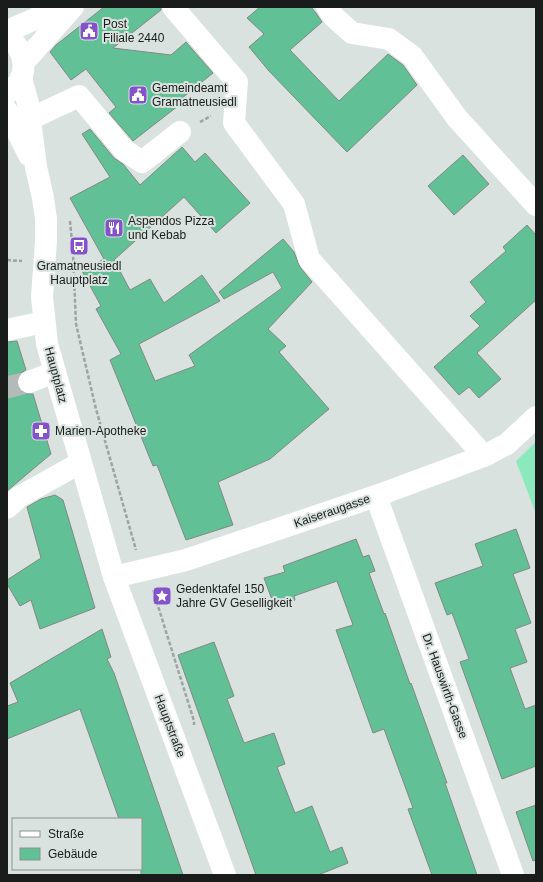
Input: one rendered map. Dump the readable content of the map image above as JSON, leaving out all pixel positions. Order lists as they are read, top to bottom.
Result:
{
  "streets": {
    "main road": [
      "Hauptplatz",
      "Kaiseraugasse",
      "Dr. Hauswirth-Gasse",
      "Hauptstraße"
    ]
  },
  "crossings": [
    ["Hauptplatz", "Kaiseraugasse"],
    ["Hauptplatz", "Hauptstraße"],
    ["Kaiseraugasse", "Dr. Hauswirth-Gasse"],
    ["Kaiseraugasse", "Hauptstraße"]
  ],
  "places": {
    "public building": ["Post Filiale 2440", "Gemeindeamt Gramatneusiedl"],
    "restaurant": ["Aspendos Pizza und Kebab"],
    "bus stop": ["Gramatneusiedl Hauptplatz"],
    "pharmacy": ["Marien-Apotheke"],
    "place": ["Gedenktafel 150 Jahre GV Geselligkeit"]
  },
  "legend": ["Straße", "Gebäude"]
}
